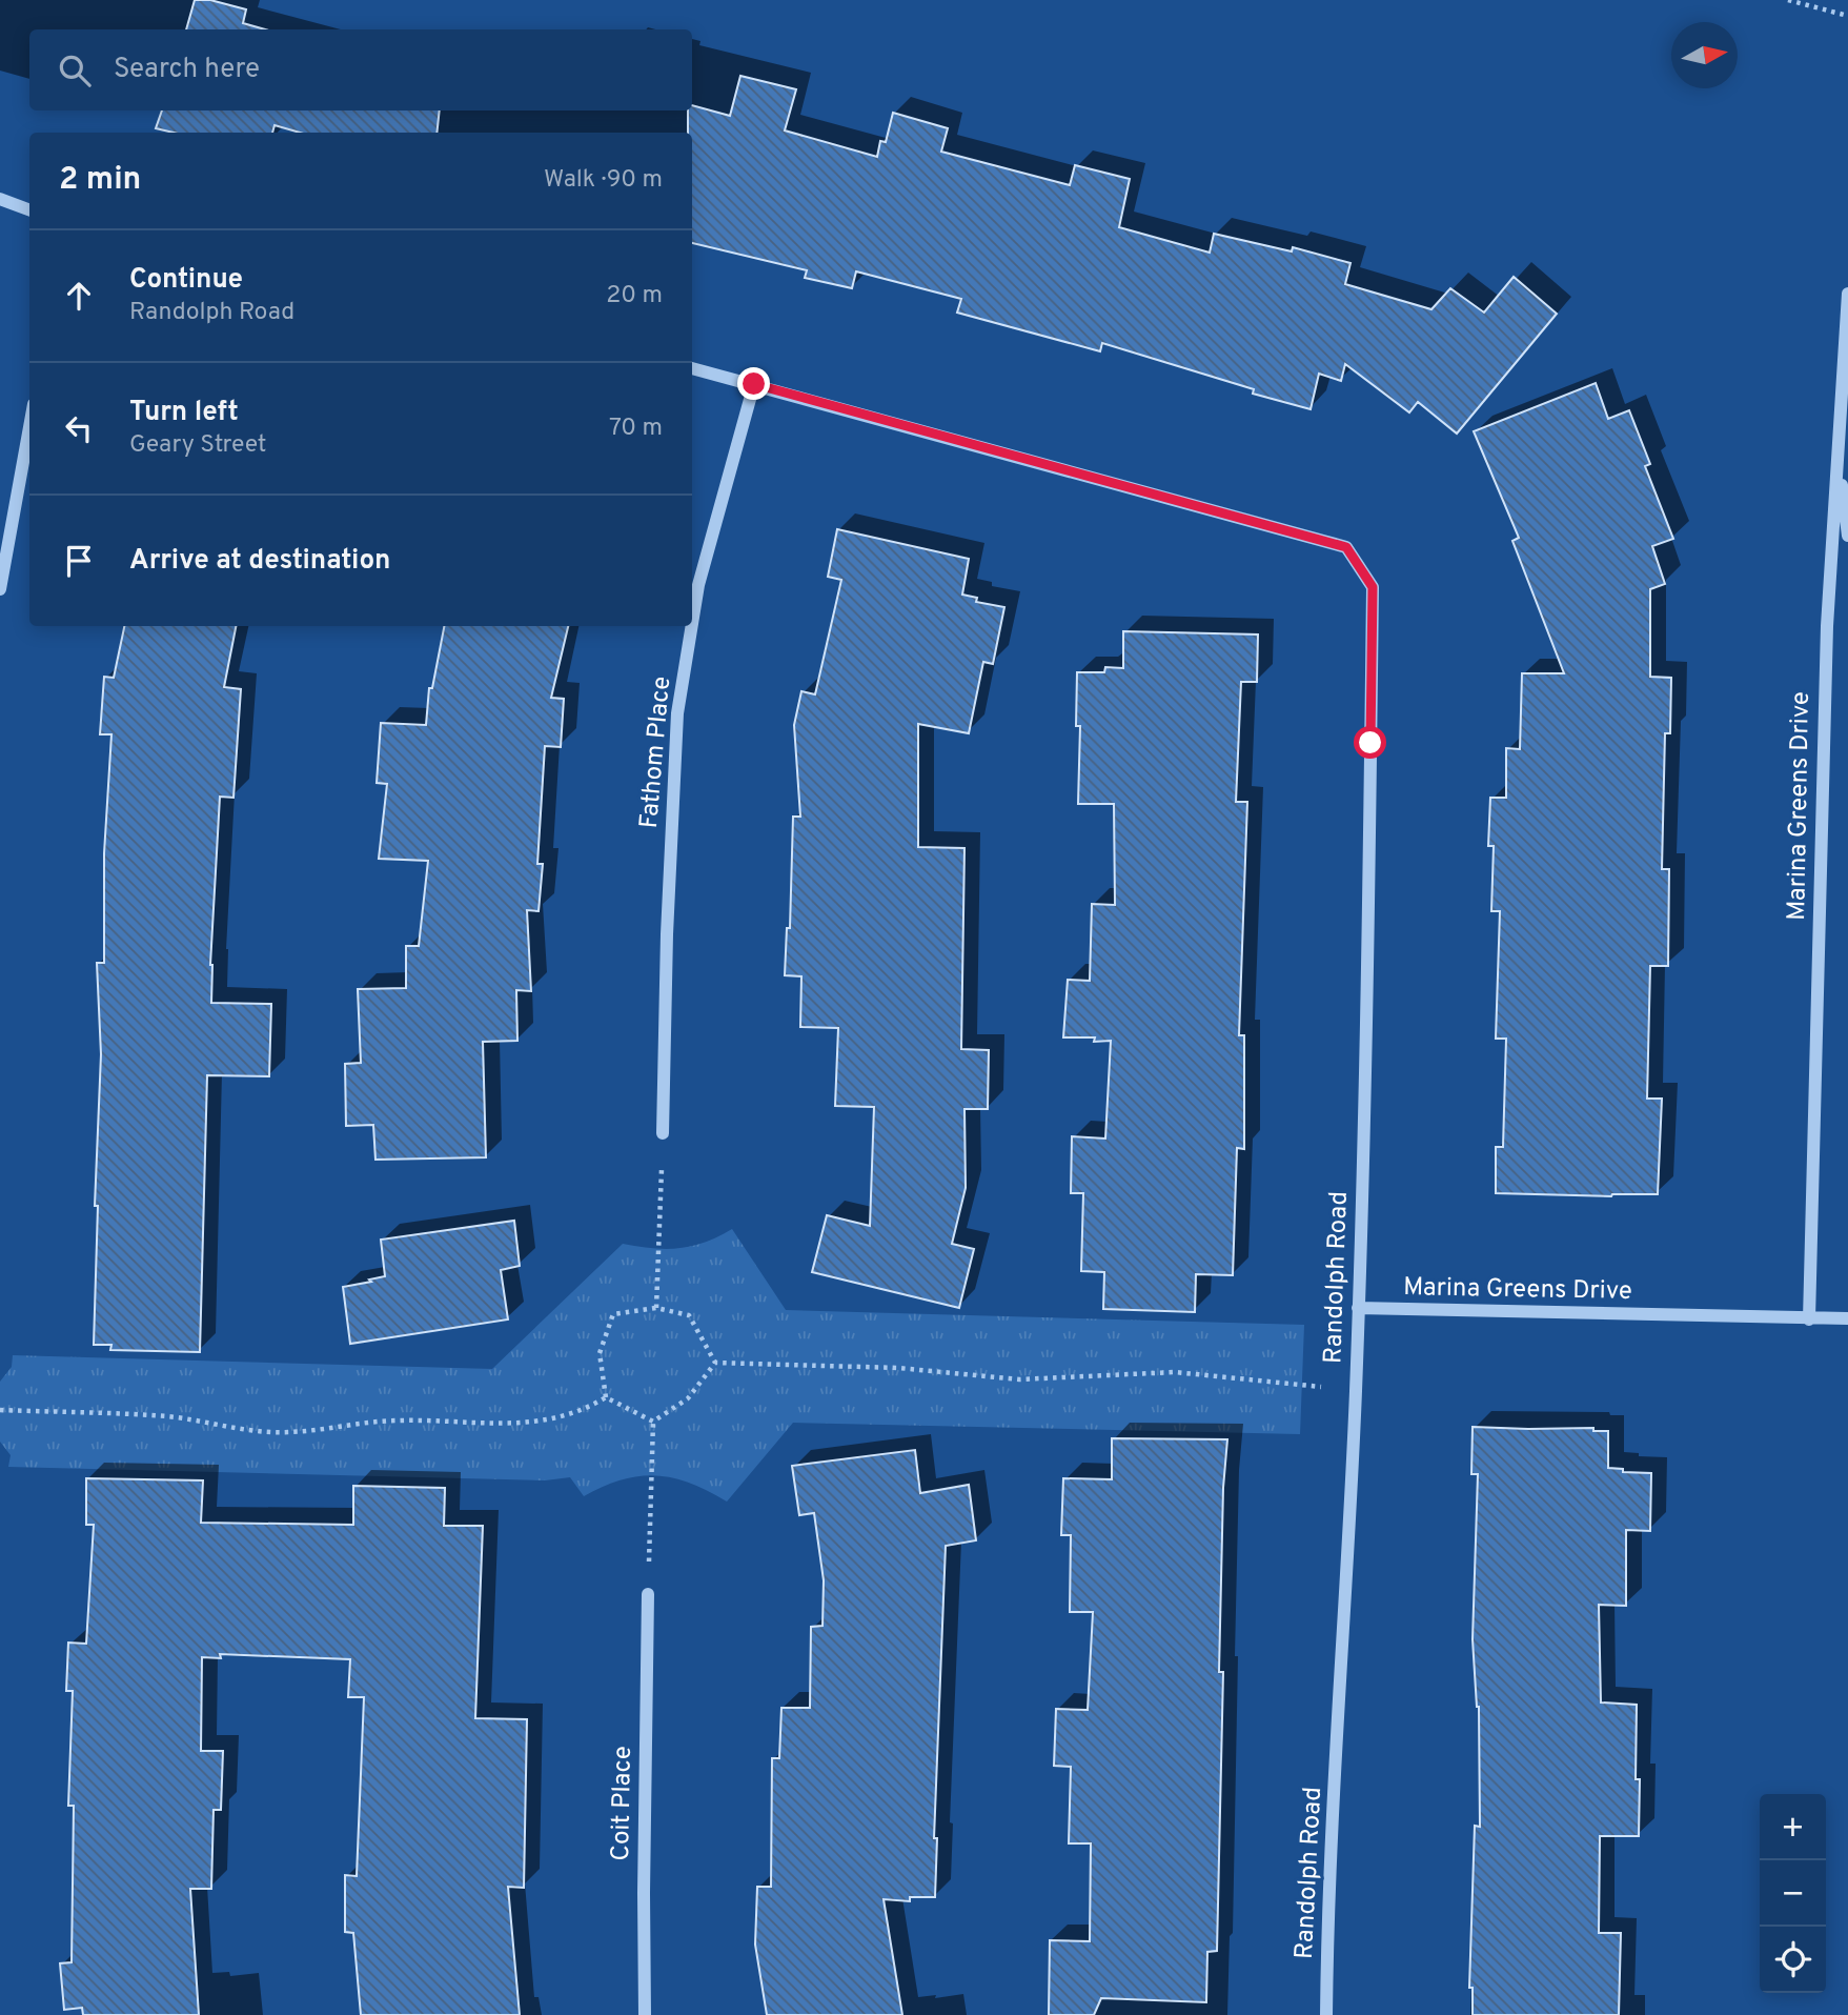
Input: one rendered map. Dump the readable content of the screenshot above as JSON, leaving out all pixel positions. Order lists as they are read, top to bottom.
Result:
{
  "streets": {
    "street": [
      "Fathom Place",
      "Marina Greens Drive",
      "Randolph Road",
      "Coit Place"
    ]
  },
  "crossings": [
    ["Fathom Place", "Randolph Road"],
    ["Marina Greens Drive", "Randolph Road"]
  ],
  "north": "right",
  "page": {
    "search": "Search here",
    "heading": ["2 min", "Walk · 90 m"],
    "list": [
      ["Continue", "Randolph Road", "20 m"],
      ["Turn left", "Geary Street", "70 m"],
      "Arrive at destination"
    ],
    "map_buttons": ["+", "−"]
  }
}
